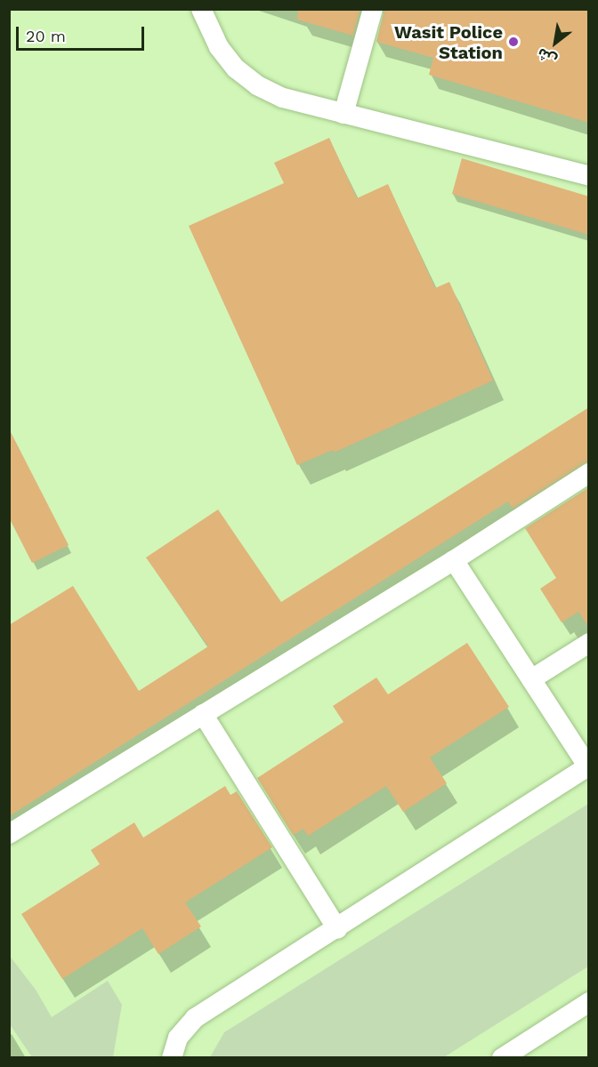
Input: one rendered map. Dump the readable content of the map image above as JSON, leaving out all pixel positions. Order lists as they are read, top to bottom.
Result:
{
  "places": ["Wasit Police Station"],
  "scale_bar": "20 m",
  "north": "bottom left"
}
